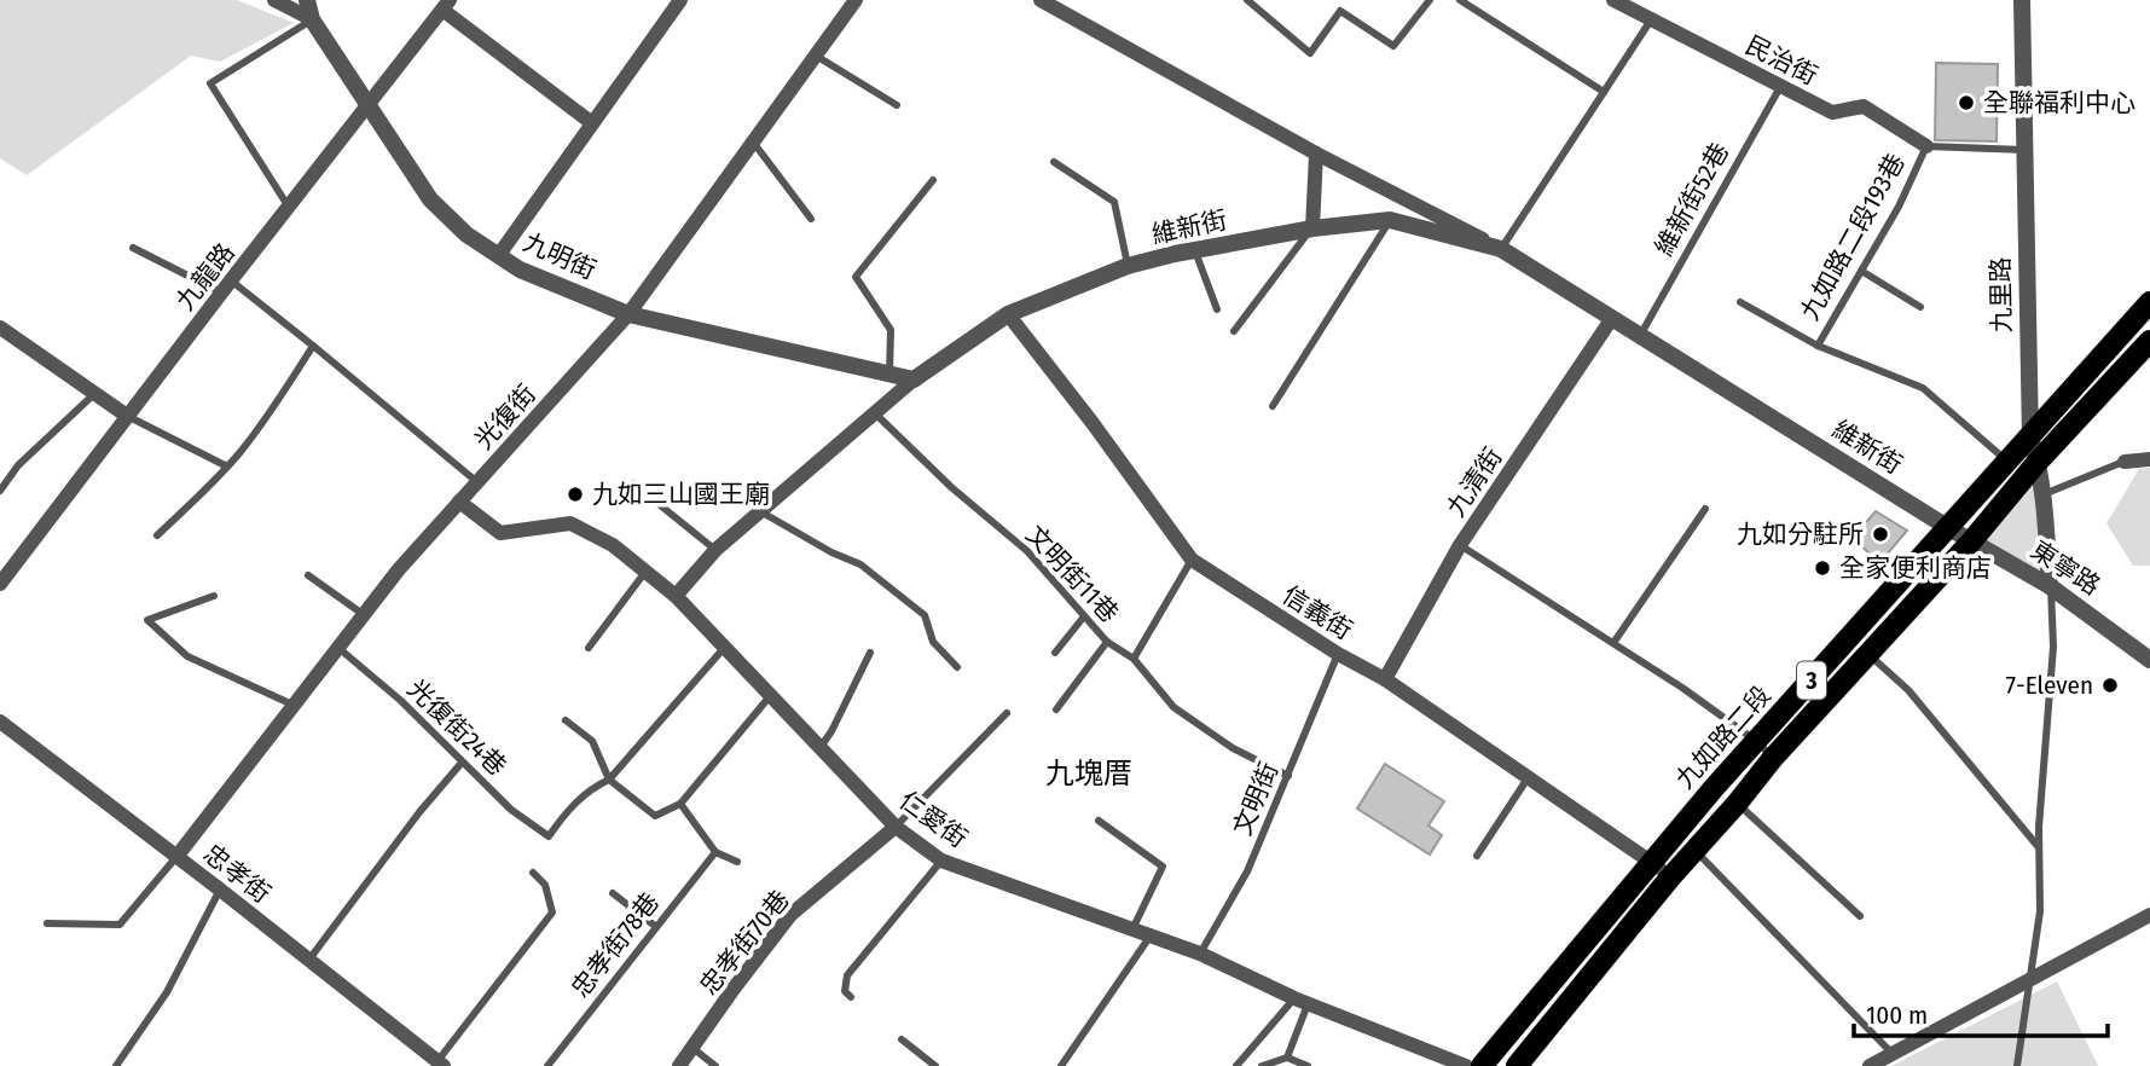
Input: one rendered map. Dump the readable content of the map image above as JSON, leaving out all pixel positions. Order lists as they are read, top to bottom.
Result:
{
  "streets": {
    "main road": ["3", "九如路二段"],
    "street": [
      "民治街",
      "維新街",
      "九明街",
      "九龍路",
      "九里路",
      "光復街",
      "九清街",
      "東寧路",
      "信義街",
      "仁愛街",
      "忠孝街",
      "忠孝街70巷"
    ],
    "lane": [
      "維新街52巷",
      "九如路二段193巷",
      "文明街11巷",
      "光復街24巷",
      "文明街",
      "忠孝街78巷"
    ]
  },
  "crossings": [
    ["民治街", "維新街52巷"],
    ["民治街", "九如路二段193巷"],
    ["維新街52巷", "維新街"],
    ["維新街", "九明街"],
    ["維新街", "九清街"],
    ["維新街", "東寧路"],
    ["維新街", "信義街"],
    ["維新街", "九如路二段"],
    ["九如路二段193巷", "九里路"],
    ["九如路二段193巷", "九如路二段"],
    ["九明街", "九龍路"],
    ["九明街", "光復街"],
    ["九里路", "東寧路"],
    ["九里路", "九如路二段"],
    ["光復街", "光復街24巷"],
    ["光復街", "仁愛街"],
    ["光復街", "忠孝街"],
    ["九清街", "信義街"],
    ["東寧路", "九如路二段"],
    ["文明街11巷", "文明街"],
    ["信義街", "九如路二段"],
    ["信義街", "文明街"],
    ["文明街", "仁愛街"],
    ["仁愛街", "忠孝街70巷"]
  ],
  "districts": ["九塊厝"],
  "places": [
    "全聯福利中心",
    "九如三山國王廟",
    "九如分駐所",
    "全家便利商店",
    "7-Eleven"
  ],
  "scale_bar": "100 m"
}
